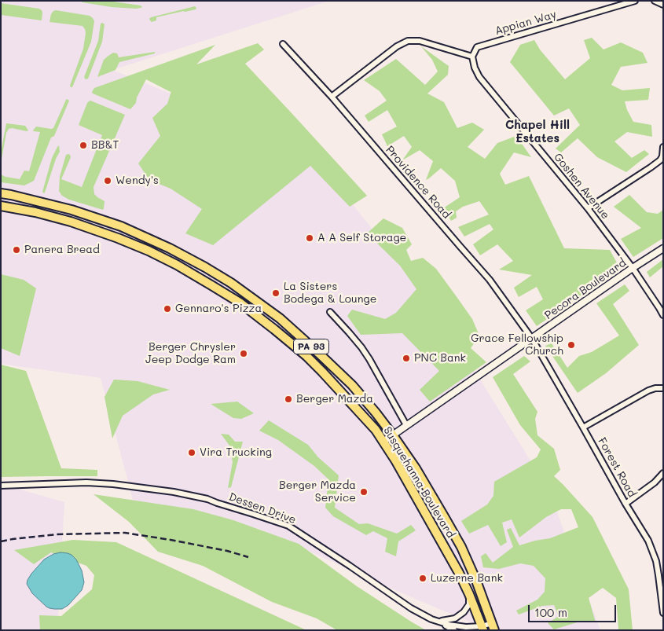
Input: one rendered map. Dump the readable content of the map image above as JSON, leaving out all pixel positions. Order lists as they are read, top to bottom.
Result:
{
  "streets": {
    "highway": ["PA 93", "Susquehanna Boulevard"],
    "street": [
      "Appian Way",
      "Providence Road",
      "Goshen Avenue",
      "Pecora Boulevard",
      "Forest Road",
      "Dessen Drive"
    ]
  },
  "crossings": [
    ["Appian Way", "Goshen Avenue"],
    ["Providence Road", "Pecora Boulevard"],
    ["Providence Road", "Forest Road"],
    ["Goshen Avenue", "Pecora Boulevard"],
    ["Pecora Boulevard", "Forest Road"],
    ["Pecora Boulevard", "Susquehanna Boulevard"],
    ["Susquehanna Boulevard", "Dessen Drive"]
  ],
  "districts": ["Chapel Hill Estates"],
  "places": [
    "BB&T",
    "Wendy's",
    "A A Self Storage",
    "Panera Bread",
    "La Sisters Bodega & Lounge",
    "Gennaro's Pizza",
    "Grace Fellowship Church",
    "Berger Chrysler Jeep Dodge Ram",
    "PNC Bank",
    "Berger Mazda",
    "Vira Trucking",
    "Berger Mazda Service",
    "Luzerne Bank"
  ],
  "scale_bar": "100 m"
}
